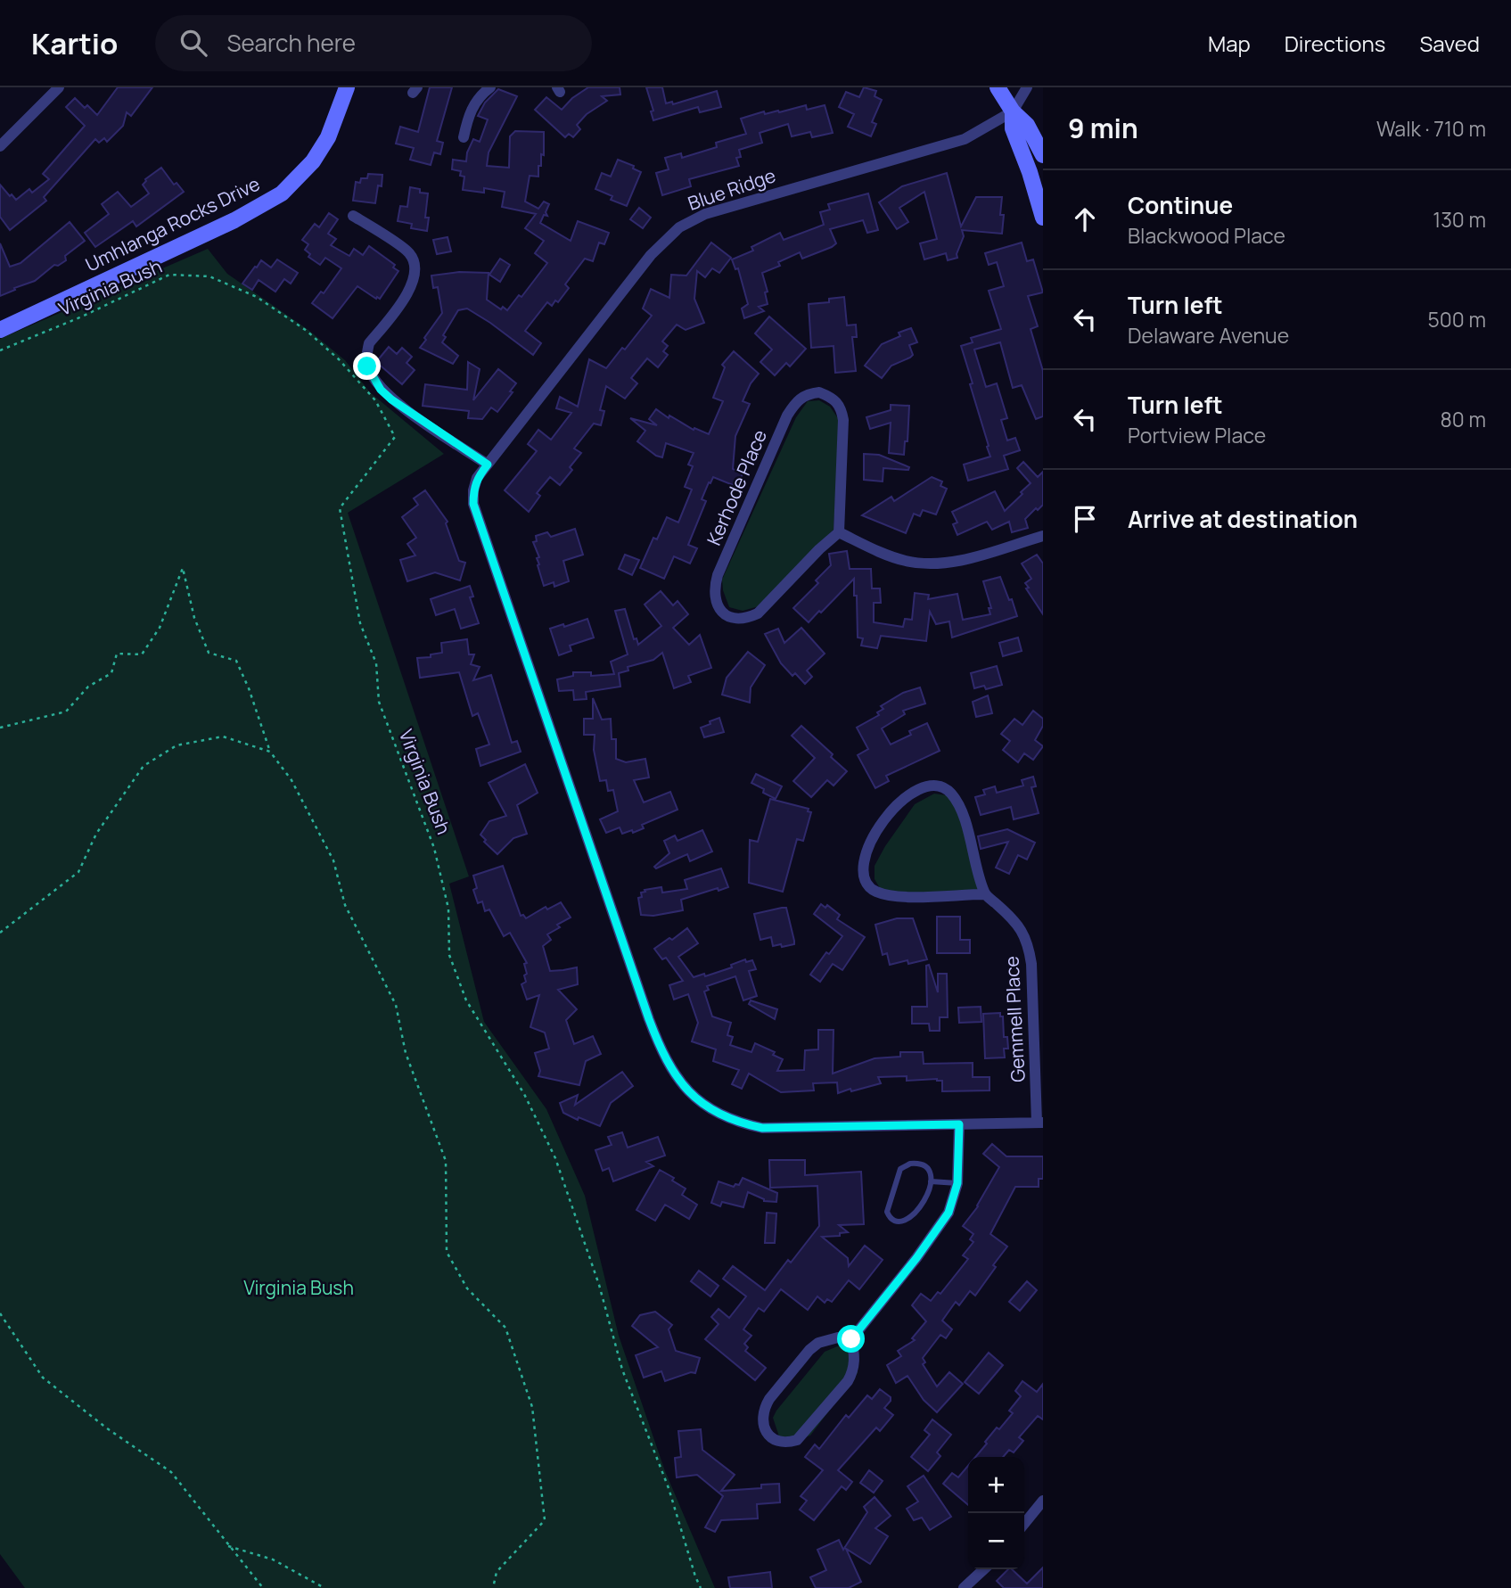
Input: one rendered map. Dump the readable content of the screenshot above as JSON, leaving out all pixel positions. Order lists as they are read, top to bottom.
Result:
{
  "streets": {
    "main road": ["Umhlanga Rocks Drive"],
    "street": ["Blue Ridge", "Kerhode Place", "Gemmell Place"],
    "path": ["Virginia Bush"]
  },
  "crossings": [
    ["Blue Ridge", "Gemmell Place"]
  ],
  "parks": ["Virginia Bush"],
  "page": {
    "header": "Kartio",
    "search": "Search here",
    "nav": ["Map", "Directions", "Saved"],
    "heading": ["9 min", "Walk · 710 m"],
    "list": [
      ["Continue", "Blackwood Place", "130 m"],
      ["Turn left", "Delaware Avenue", "500 m"],
      ["Turn left", "Portview Place", "80 m"],
      "Arrive at destination"
    ],
    "map_buttons": ["+", "−"]
  }
}
